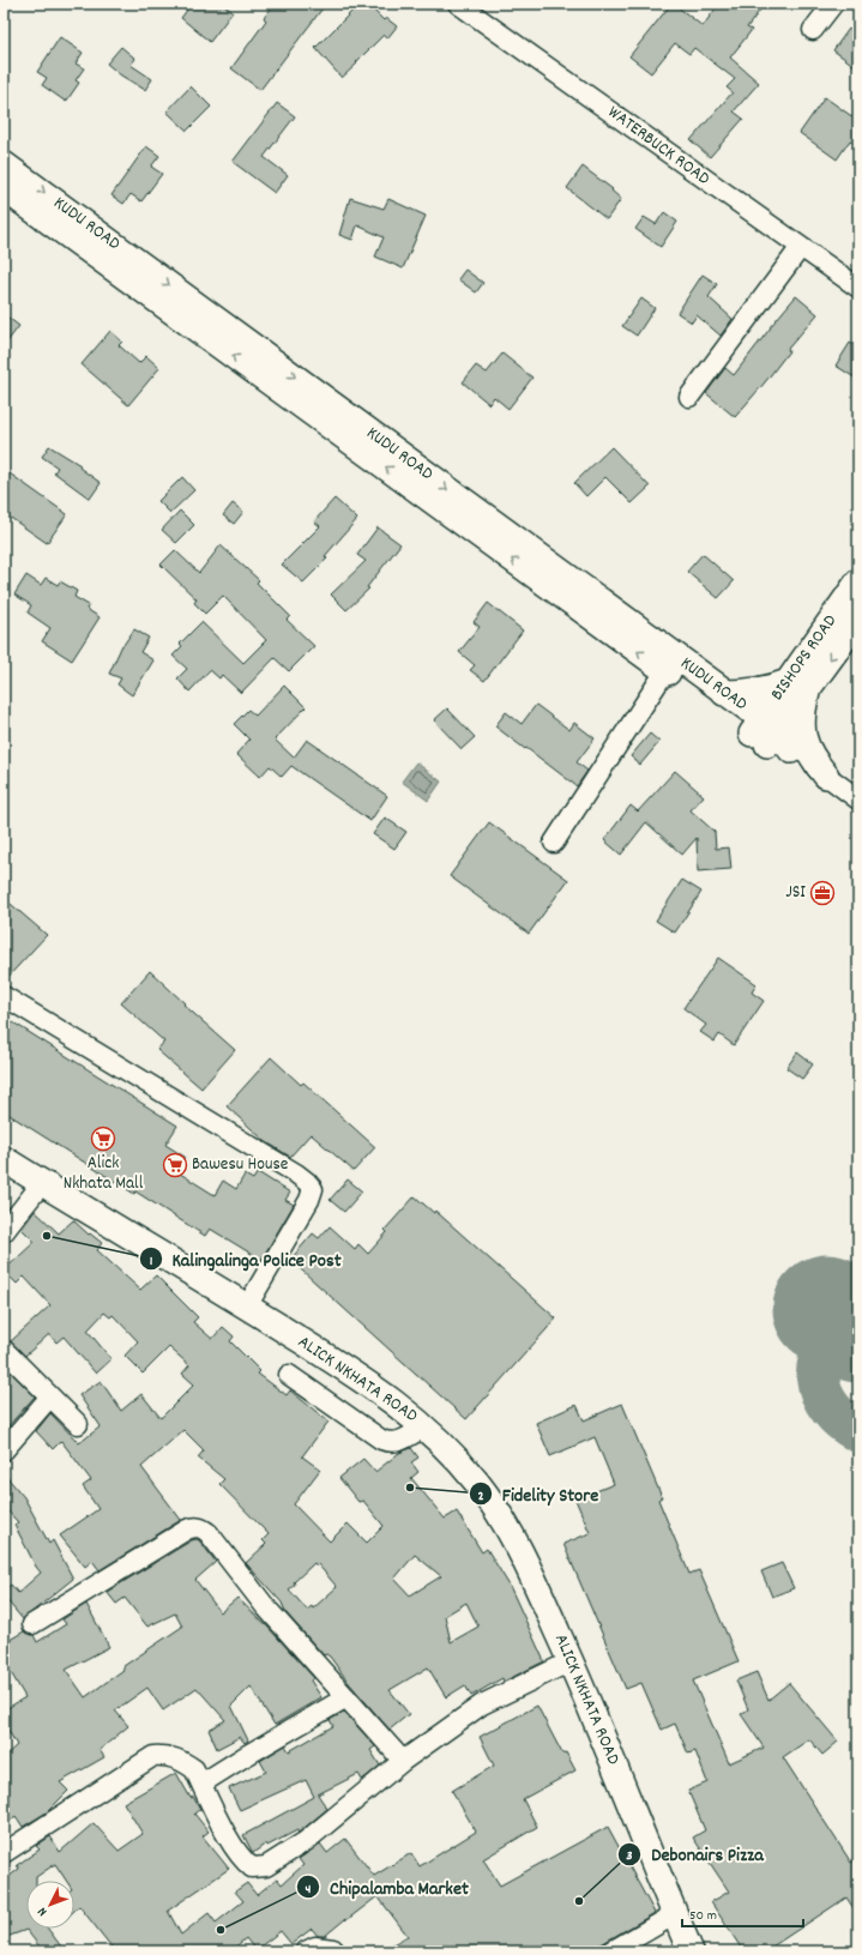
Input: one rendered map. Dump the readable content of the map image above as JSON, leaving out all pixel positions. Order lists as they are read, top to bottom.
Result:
{
  "streets": {
    "main road": ["KUDU ROAD", "BISHOPS ROAD", "ALICK NKHATA ROAD"],
    "street": ["WATERBUCK ROAD"]
  },
  "crossings": [
    ["KUDU ROAD", "BISHOPS ROAD"]
  ],
  "places": {
    "office": ["JSI"],
    "supermarket": ["Alick Nkhata Mall", "Bawesu House"],
    "other": [
      "Kalingalinga Police Post",
      "Fidelity Store",
      "Debonairs Pizza",
      "Chipalamba Market"
    ]
  },
  "scale_bar": "50 m",
  "north": "bottom left"
}
